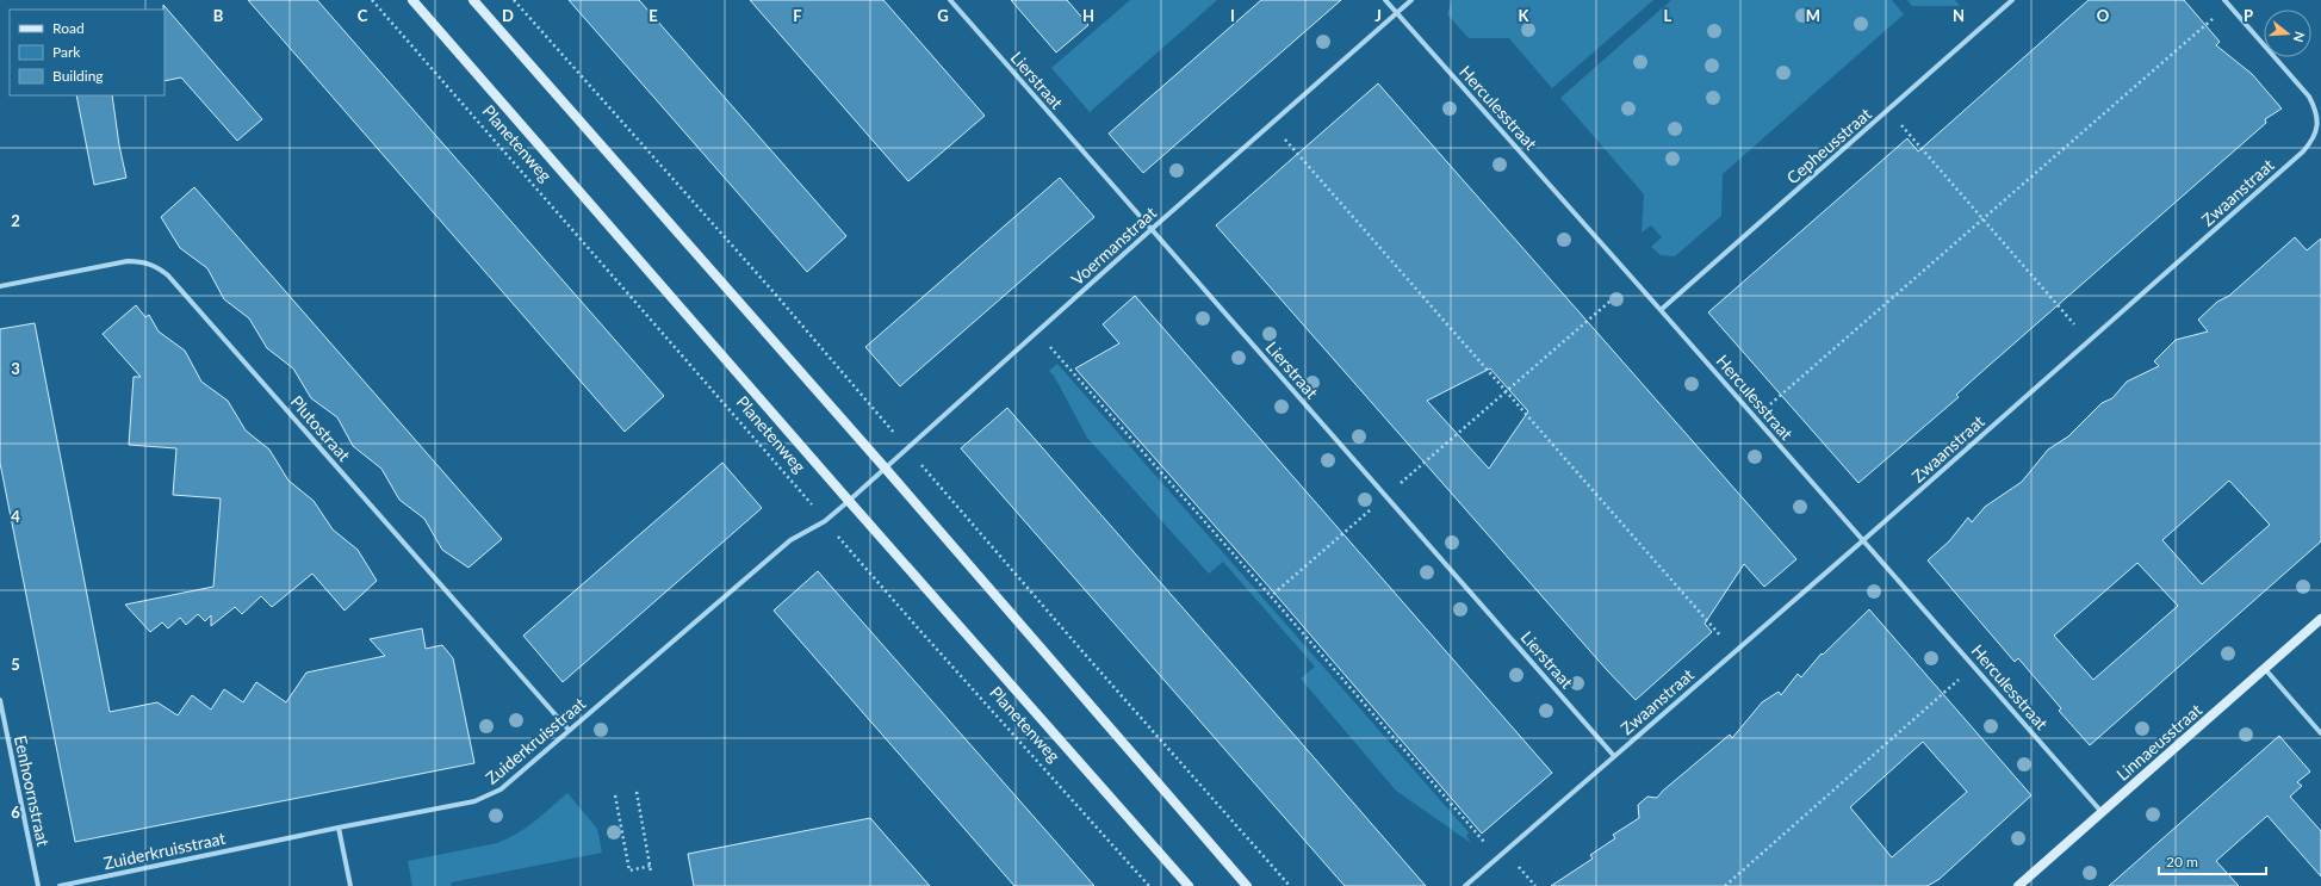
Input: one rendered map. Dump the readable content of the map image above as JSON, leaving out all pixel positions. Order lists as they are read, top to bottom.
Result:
{
  "streets": {
    "main road": ["Planetenweg", "Linnaeusstraat"],
    "street": [
      "Lierstraat",
      "Herculesstraat",
      "Cepheusstraat",
      "Zwaanstraat",
      "Voermanstraat",
      "Plutostraat",
      "Zuiderkruisstraat",
      "Eenhoornstraat"
    ]
  },
  "crossings": [
    ["Lierstraat", "Zwaanstraat"],
    ["Lierstraat", "Voermanstraat"],
    ["Herculesstraat", "Cepheusstraat"],
    ["Herculesstraat", "Zwaanstraat"],
    ["Herculesstraat", "Voermanstraat"],
    ["Herculesstraat", "Linnaeusstraat"],
    ["Planetenweg", "Voermanstraat"],
    ["Planetenweg", "Zuiderkruisstraat"],
    ["Voermanstraat", "Zuiderkruisstraat"],
    ["Plutostraat", "Zuiderkruisstraat"]
  ],
  "legend": ["Road", "Park", "Building"],
  "scale_bar": "20 m",
  "north": "right",
  "grid": {
    "columns": [
      "B",
      "C",
      "D",
      "E",
      "F",
      "G",
      "H",
      "I",
      "J",
      "K",
      "L",
      "M",
      "N",
      "O",
      "P"
    ],
    "rows": [
      "2",
      "3",
      "4",
      "5",
      "6"
    ]
  }
}
